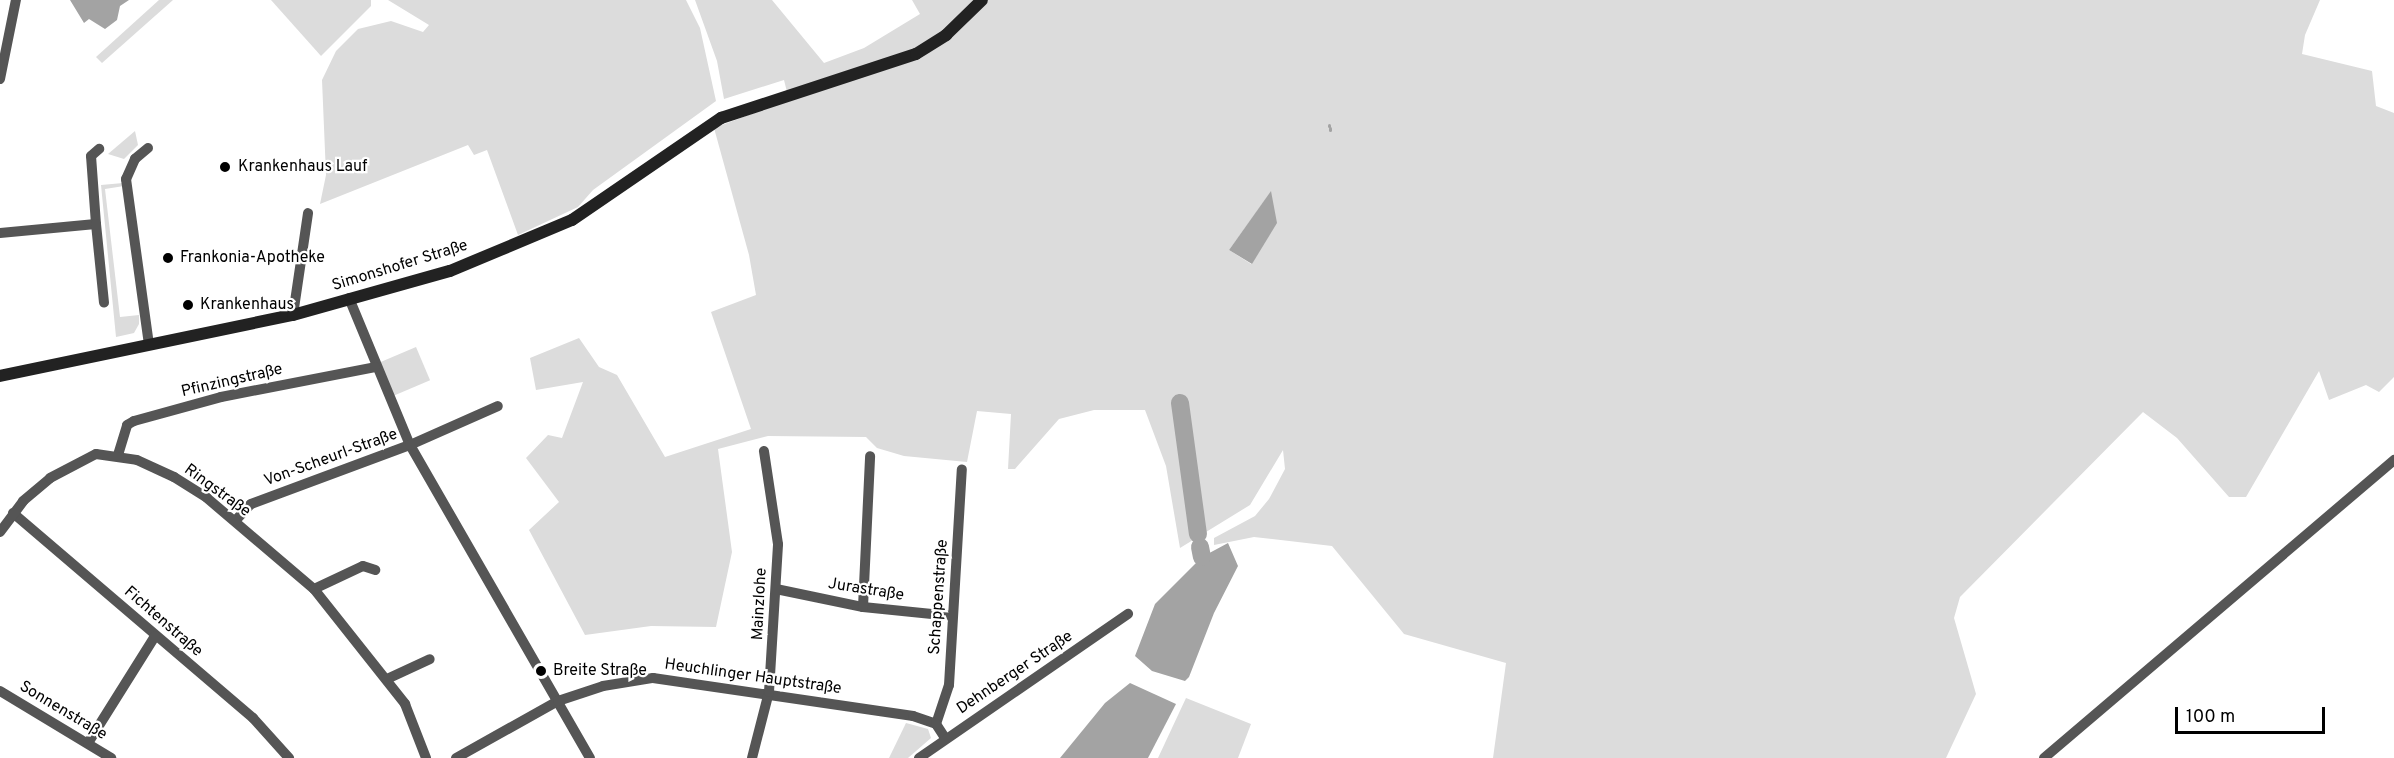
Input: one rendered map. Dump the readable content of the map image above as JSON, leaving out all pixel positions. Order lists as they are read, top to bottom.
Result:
{
  "streets": {
    "street": [
      "Simonshofer Straße",
      "Pfinzingstraße",
      "Von-Scheurl-Straße",
      "Ringstraße",
      "Jurastraße",
      "Schappenstraße",
      "Mainzlohe",
      "Fichtenstraße",
      "Dehnberger Straße",
      "Heuchlinger Hauptstraße",
      "Sonnenstraße"
    ]
  },
  "crossings": [
    ["Pfinzingstraße", "Ringstraße"],
    ["Von-Scheurl-Straße", "Ringstraße"],
    ["Ringstraße", "Fichtenstraße"],
    ["Jurastraße", "Schappenstraße"],
    ["Jurastraße", "Mainzlohe"],
    ["Schappenstraße", "Heuchlinger Hauptstraße"],
    ["Mainzlohe", "Heuchlinger Hauptstraße"]
  ],
  "places": [
    "Krankenhaus Lauf",
    "Frankonia-Apotheke",
    "Krankenhaus",
    "Breite Straße"
  ],
  "scale_bar": "100 m"
}
